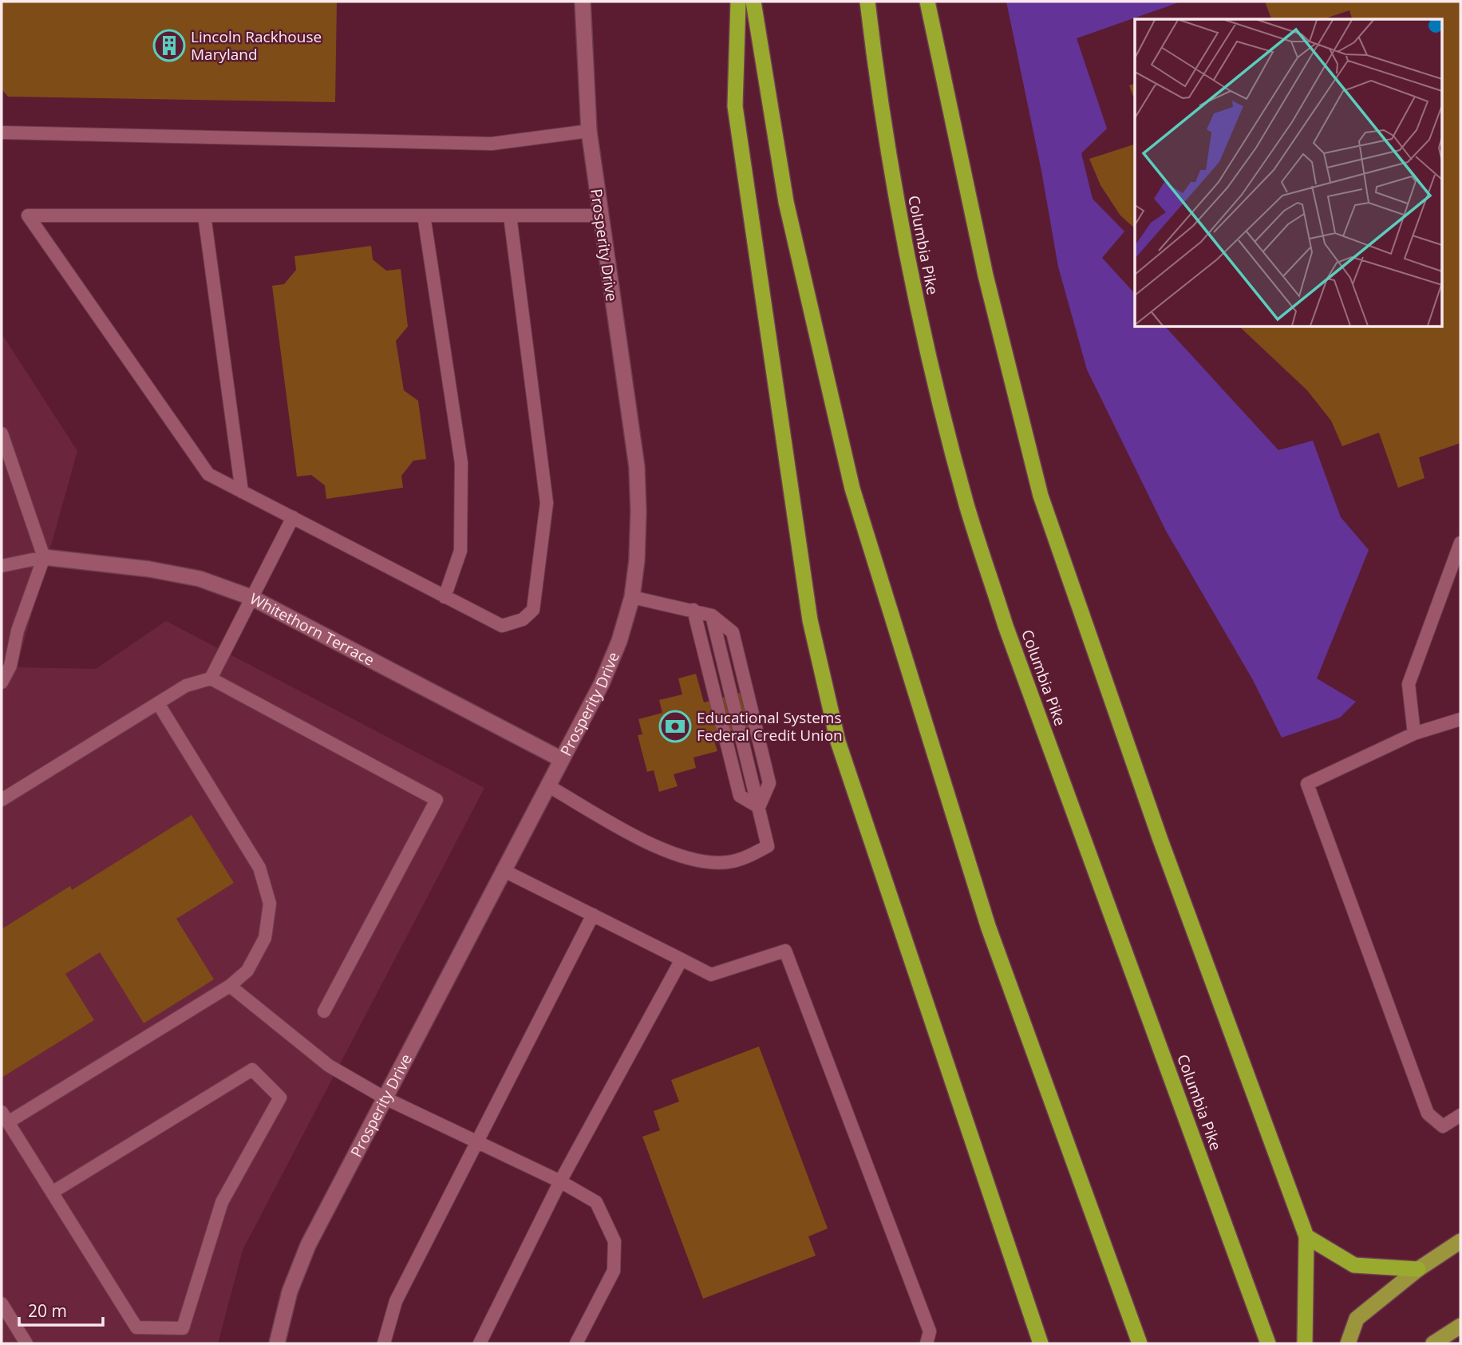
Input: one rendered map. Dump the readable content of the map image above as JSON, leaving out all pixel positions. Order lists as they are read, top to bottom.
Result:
{
  "streets": {
    "highway": ["Columbia Pike"],
    "street": ["Prosperity Drive", "Whitethorn Terrace"]
  },
  "crossings": [
    ["Prosperity Drive", "Whitethorn Terrace"]
  ],
  "places": {
    "building": ["Lincoln Rackhouse Maryland"],
    "bank": ["Educational Systems Federal Credit Union"]
  },
  "scale_bar": "20 m"
}
